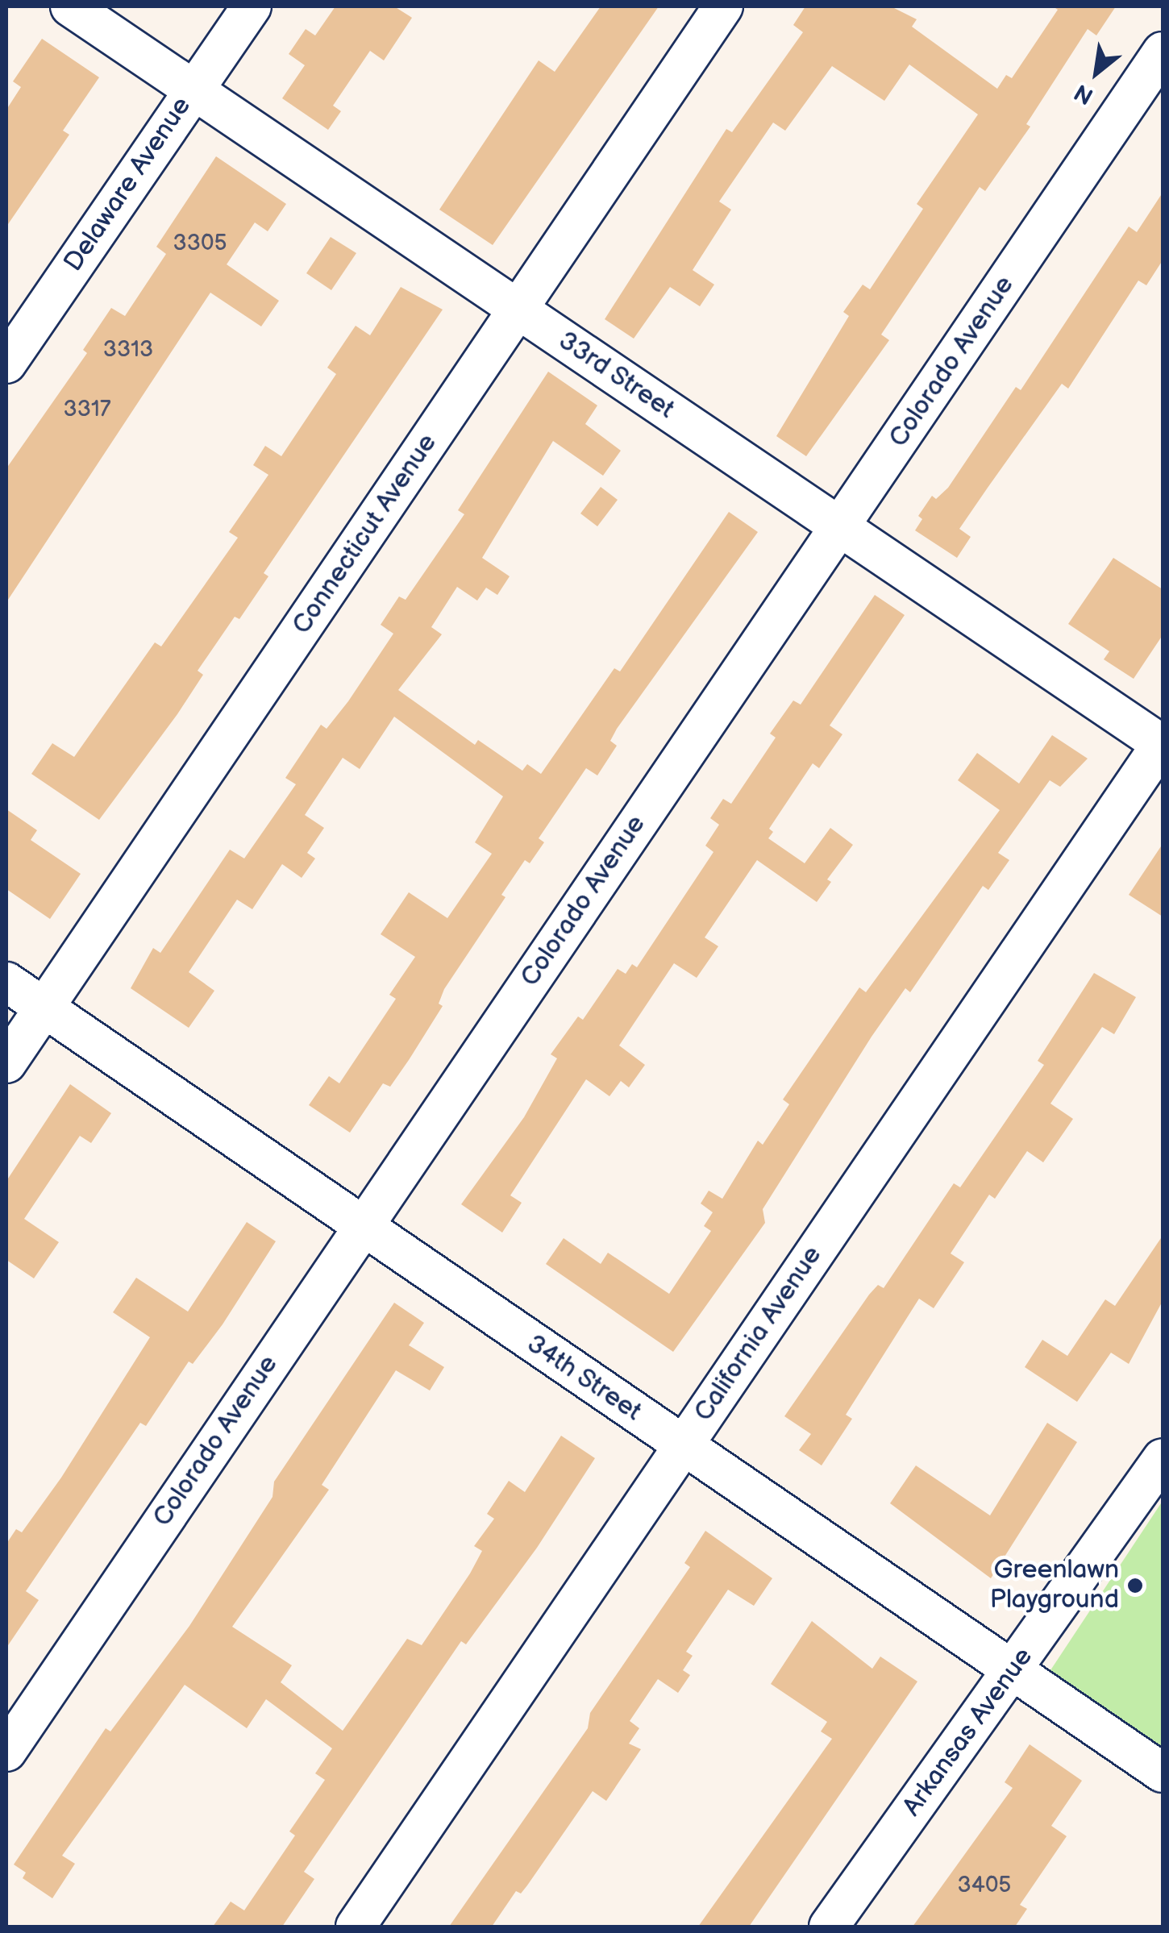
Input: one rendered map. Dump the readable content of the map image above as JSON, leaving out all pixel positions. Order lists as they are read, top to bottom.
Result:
{
  "streets": {
    "street": [
      "Delaware Avenue",
      "Colorado Avenue",
      "33rd Street",
      "Connecticut Avenue",
      "California Avenue",
      "34th Street",
      "Arkansas Avenue"
    ]
  },
  "crossings": [
    ["Delaware Avenue", "33rd Street"],
    ["Colorado Avenue", "33rd Street"],
    ["Colorado Avenue", "34th Street"],
    ["33rd Street", "Connecticut Avenue"],
    ["33rd Street", "California Avenue"],
    ["Connecticut Avenue", "34th Street"],
    ["California Avenue", "34th Street"],
    ["34th Street", "Arkansas Avenue"]
  ],
  "places": ["Greenlawn Playground"],
  "house_numbers": [
    "3305",
    "3313",
    "3317",
    "3405"
  ],
  "north": "bottom left"
}
